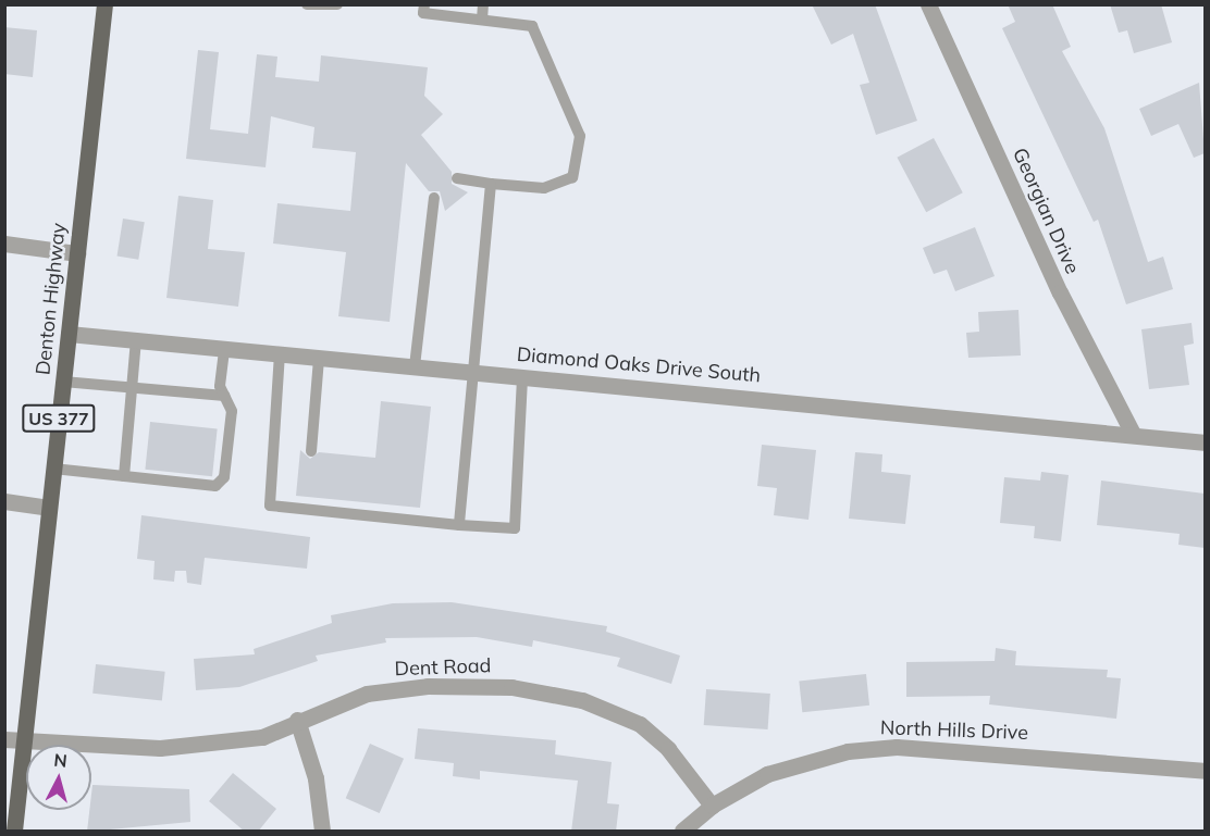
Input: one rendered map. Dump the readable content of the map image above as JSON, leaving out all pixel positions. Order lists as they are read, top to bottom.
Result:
{
  "streets": {
    "main road": ["Denton Highway", "US 377"],
    "street": [
      "Georgian Drive",
      "Diamond Oaks Drive South",
      "Dent Road",
      "North Hills Drive"
    ]
  },
  "crossings": [
    ["Georgian Drive", "Diamond Oaks Drive South"],
    ["Denton Highway", "Diamond Oaks Drive South"],
    ["Denton Highway", "Dent Road"],
    ["Dent Road", "North Hills Drive"]
  ],
  "north": "top"
}
